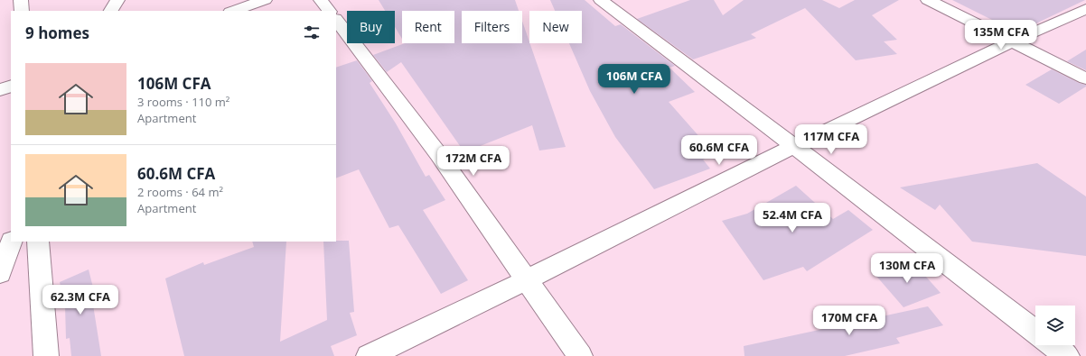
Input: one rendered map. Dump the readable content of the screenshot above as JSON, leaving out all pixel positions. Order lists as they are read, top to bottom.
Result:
{
  "page": {
    "chip": [
      "Buy",
      "Rent",
      "Filters",
      "New"
    ],
    "heading": "9 homes",
    "price": [
      "135M CFA",
      "106M CFA",
      "117M CFA",
      "60.6M CFA",
      "172M CFA",
      "52.4M CFA",
      "130M CFA",
      "62.3M CFA",
      "170M CFA"
    ],
    "list": [
      {
        "name": "106M CFA",
        "note": "3 rooms · 110 m² · Apartment"
      },
      {
        "name": "60.6M CFA",
        "note": "2 rooms · 64 m² · Apartment"
      }
    ]
  }
}
